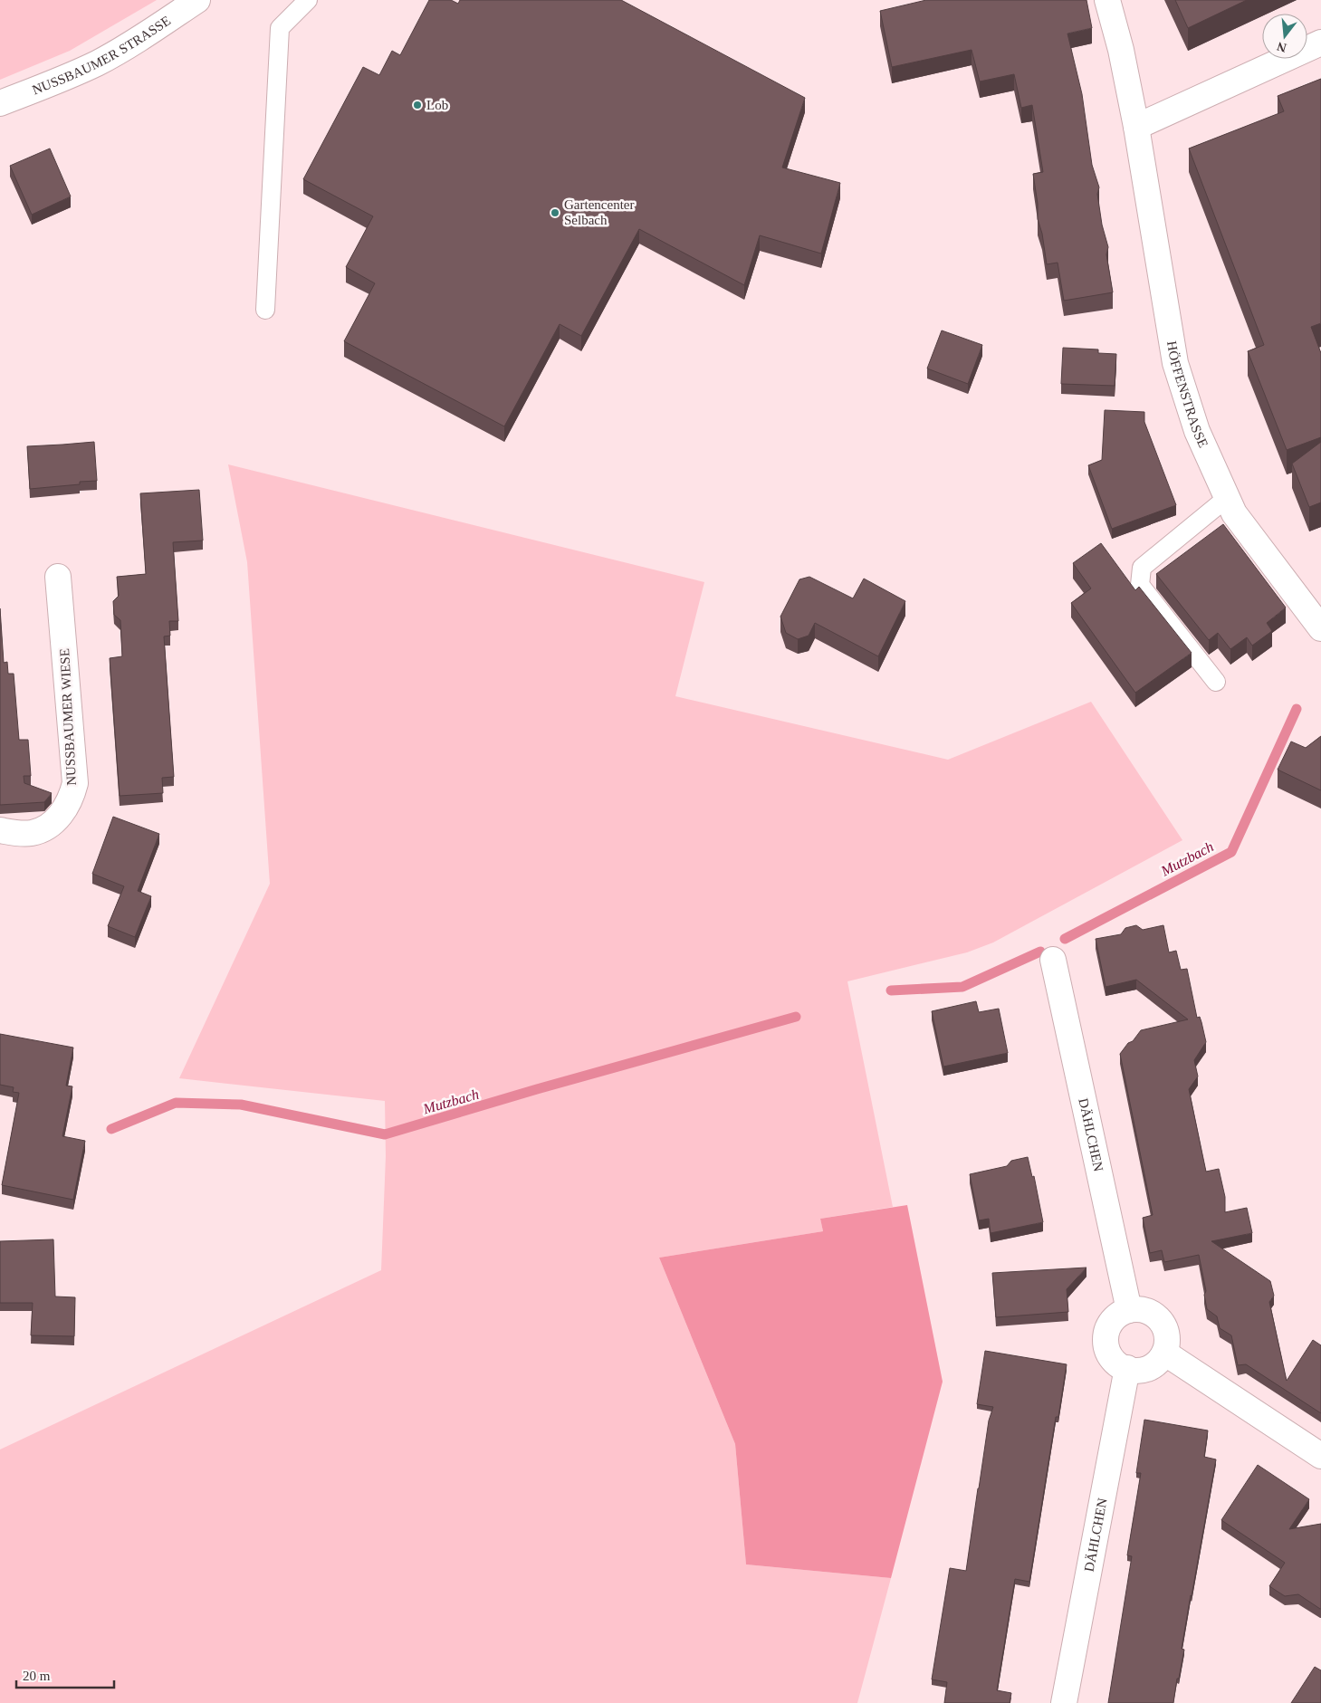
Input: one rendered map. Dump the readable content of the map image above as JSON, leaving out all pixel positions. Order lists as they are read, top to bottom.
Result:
{
  "streets": {
    "street": [
      "NUSSBAUMER STRASSE",
      "HÖFFENSTRASSE",
      "NUSSBAUMER WIESE",
      "DÄHLCHEN"
    ]
  },
  "water": ["Mutzbach"],
  "places": ["Lob", "Gartencenter Selbach"],
  "scale_bar": "20 m",
  "north": "bottom"
}
